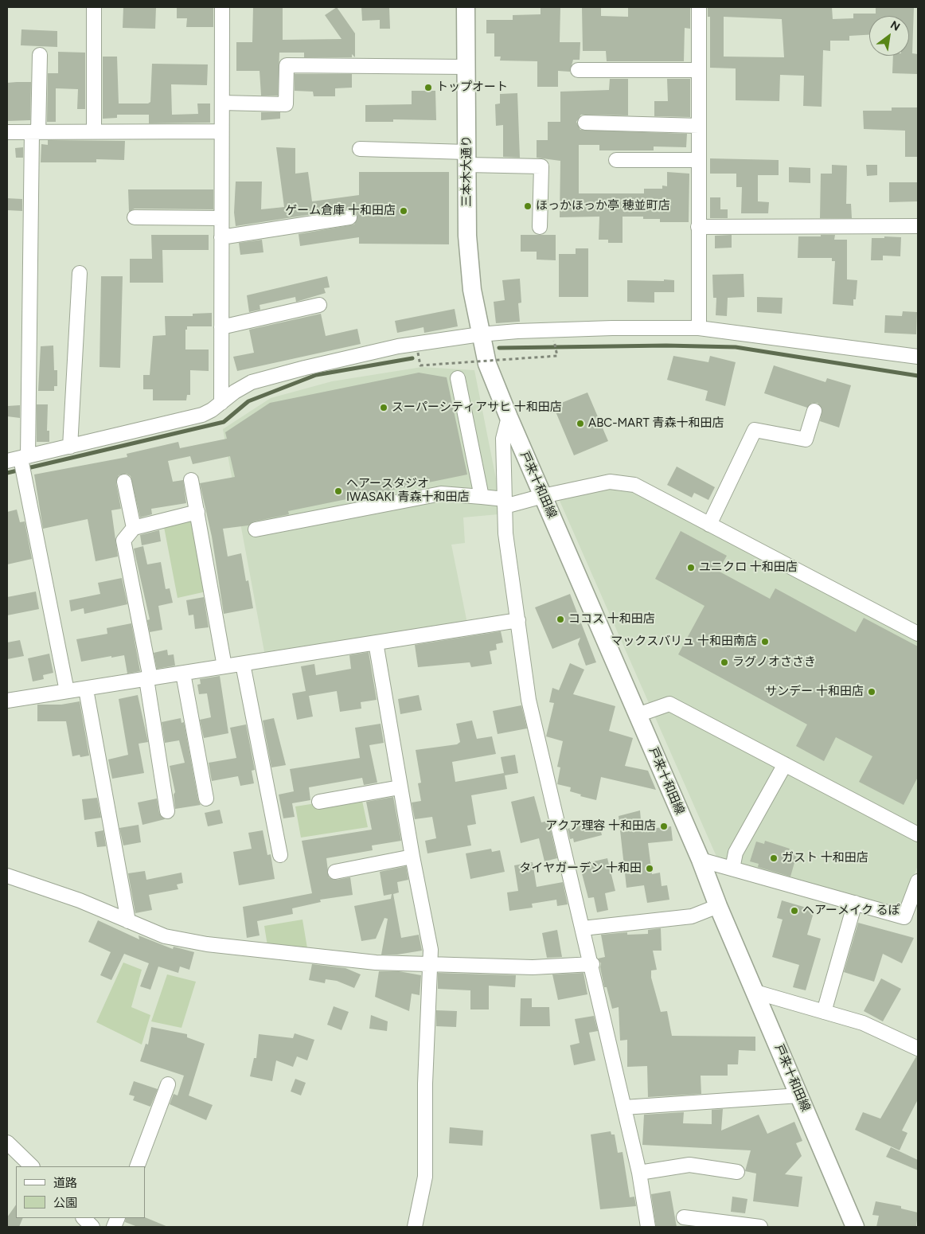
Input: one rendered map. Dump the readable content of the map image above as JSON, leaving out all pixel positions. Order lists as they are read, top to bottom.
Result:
{
  "streets": {
    "main road": ["三本木大通り", "戸来十和田線"]
  },
  "crossings": [
    ["三本木大通り", "戸来十和田線"]
  ],
  "places": [
    "トップオート",
    "ほっかほっか亭 穂並町店",
    "ゲーム倉庫 十和田店",
    "スーパーシティアサヒ 十和田店",
    "ABC-MART 青森十和田店",
    "ヘアースタジオ IWASAKI 青森十和田店",
    "ユニクロ 十和田店",
    "ココス 十和田店",
    "マックスバリュ 十和田南店",
    "ラグノオささき",
    "サンデー 十和田店",
    "アクア理容 十和田店",
    "ガスト 十和田店",
    "タイヤガーデン 十和田",
    "ヘアーメイク るぽ"
  ],
  "legend": ["道路", "公園"],
  "north": "top right"
}
